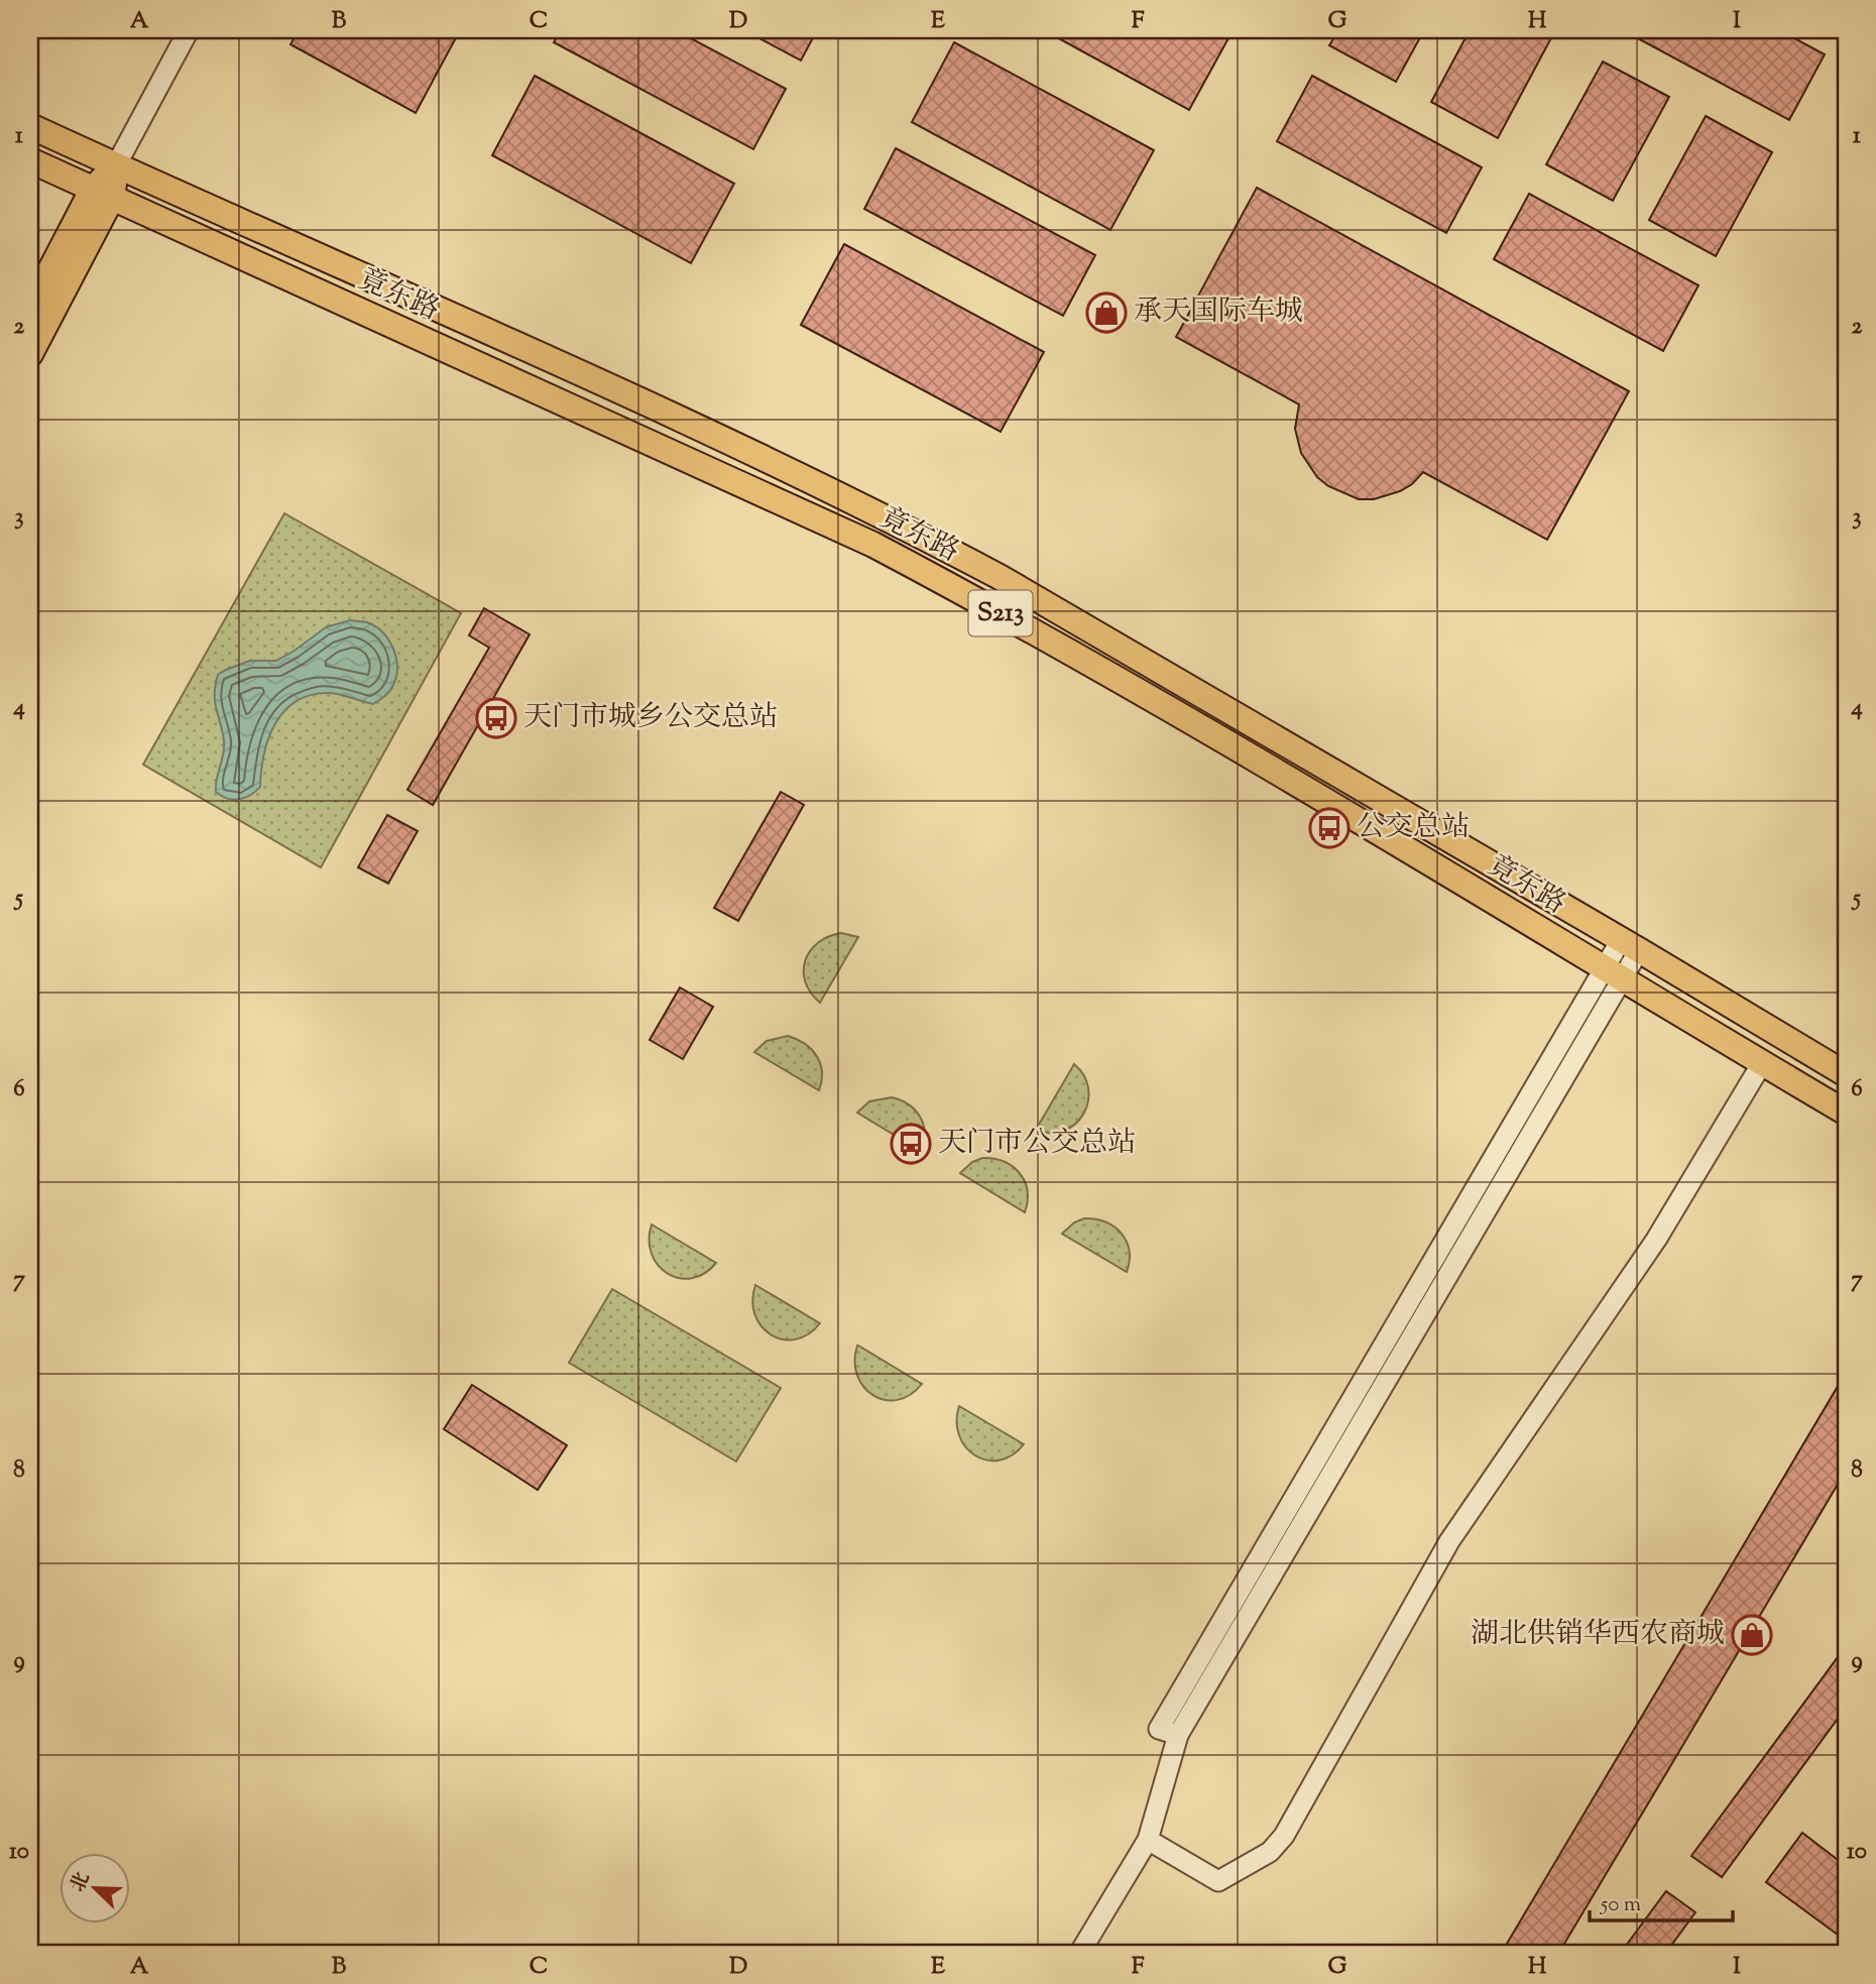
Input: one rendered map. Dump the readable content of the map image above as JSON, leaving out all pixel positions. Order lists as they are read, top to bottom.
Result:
{
  "streets": {
    "main road": ["竟东路", "S213"]
  },
  "places": {
    "shop": ["承天国际车城", "湖北供销华西农商城"],
    "bus stop": ["天门市城乡公交总站", "公交总站", "天门市公交总站"]
  },
  "scale_bar": "50 m",
  "north": "top left",
  "grid": {
    "columns": [
      "A",
      "B",
      "C",
      "D",
      "E",
      "F",
      "G",
      "H",
      "I"
    ],
    "rows": [
      "1",
      "2",
      "3",
      "4",
      "5",
      "6",
      "7",
      "8",
      "9",
      "10"
    ]
  }
}
